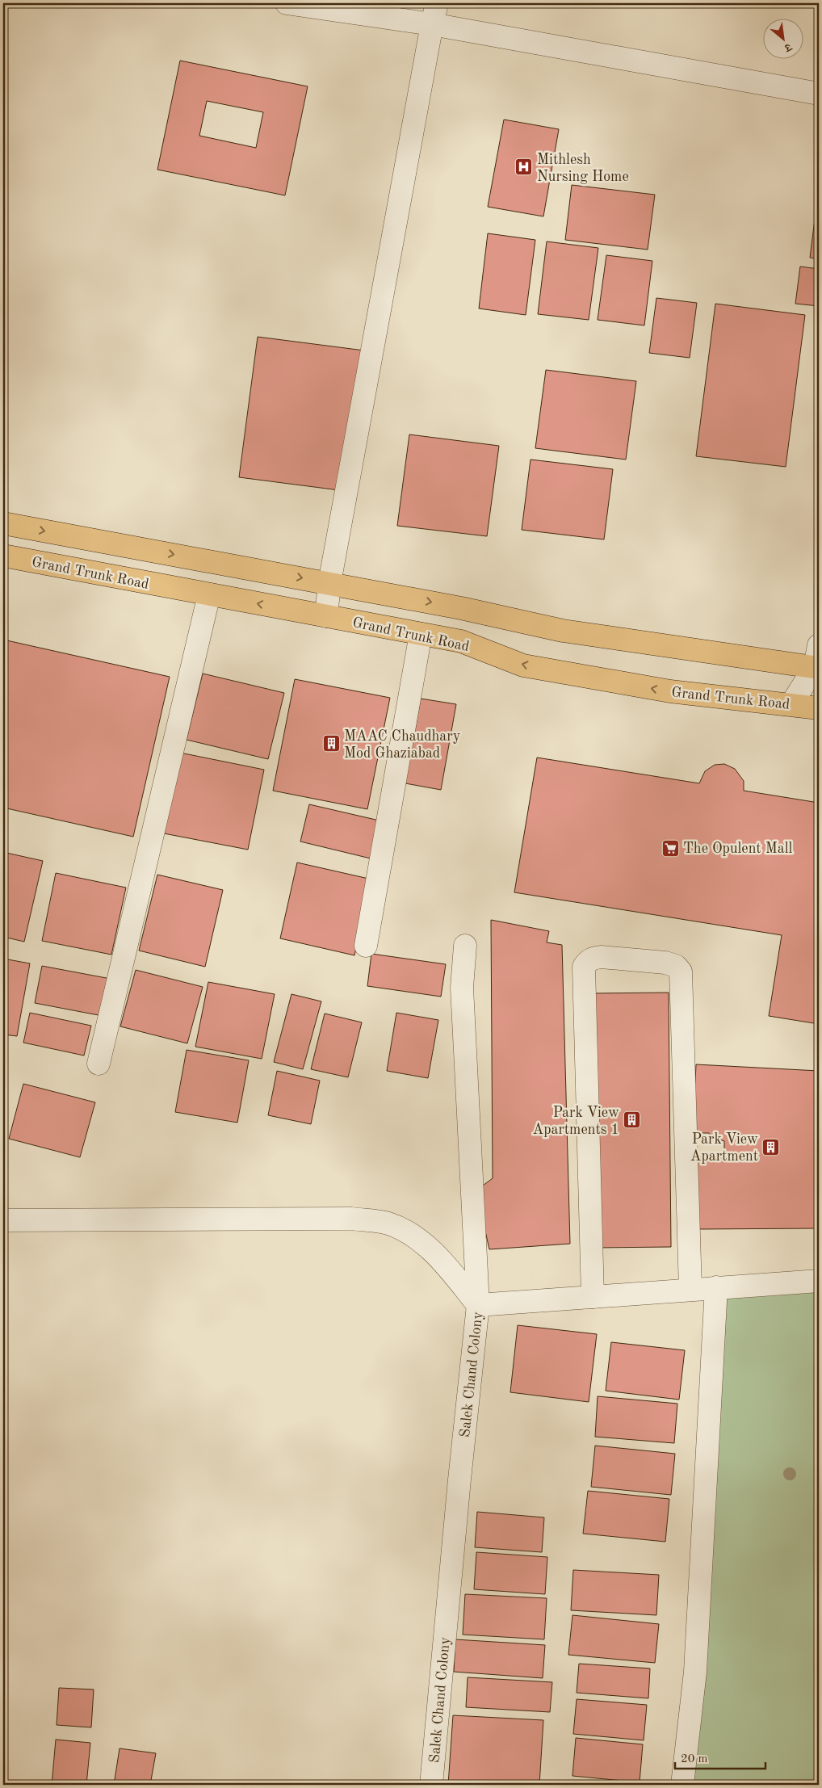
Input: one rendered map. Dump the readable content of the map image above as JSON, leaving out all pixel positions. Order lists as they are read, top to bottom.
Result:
{
  "streets": {
    "highway": ["Grand Trunk Road"],
    "street": ["Salek Chand Colony"]
  },
  "places": {
    "hospital": ["Mithlesh Nursing Home"],
    "building": ["MAAC Chaudhary Mod Ghaziabad", "Park View Apartments 1", "Park View Apartment"],
    "supermarket": ["The Opulent Mall"]
  },
  "scale_bar": "20 m",
  "north": "bottom right"
}
